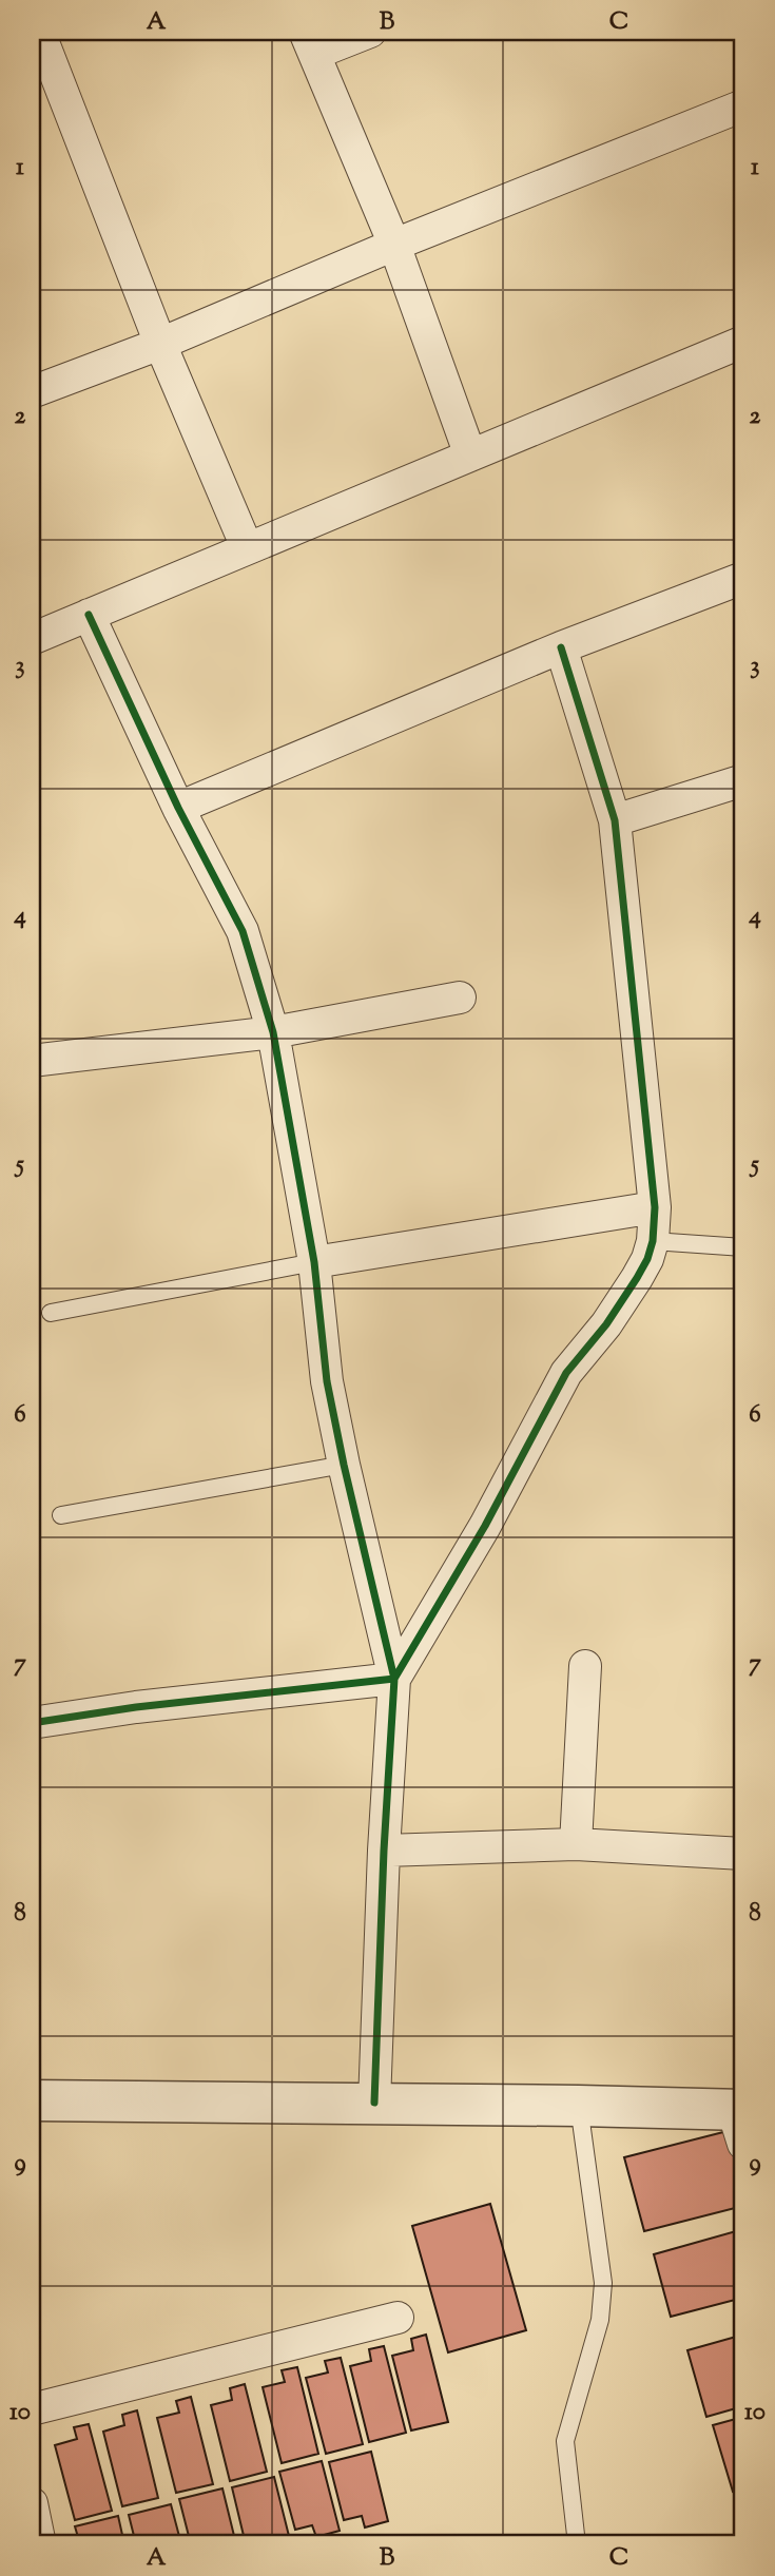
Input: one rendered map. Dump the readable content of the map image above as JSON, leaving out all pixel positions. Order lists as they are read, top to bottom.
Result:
{
  "grid": {
    "columns": ["A", "B", "C"],
    "rows": [
      "1",
      "2",
      "3",
      "4",
      "5",
      "6",
      "7",
      "8",
      "9",
      "10"
    ]
  }
}
